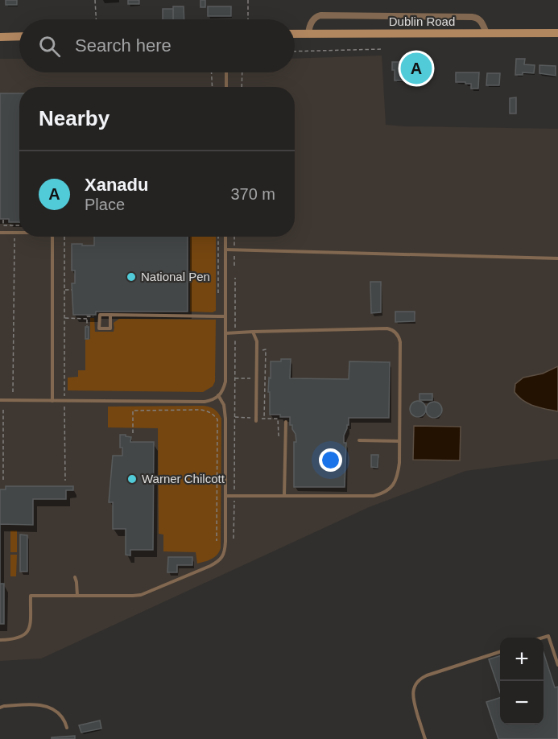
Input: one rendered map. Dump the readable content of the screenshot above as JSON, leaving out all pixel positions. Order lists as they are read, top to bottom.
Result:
{
  "streets": {
    "main road": ["Dublin Road"]
  },
  "places": ["National Pen", "Warner Chilcott"],
  "page": {
    "search": "Search here",
    "pins": "A",
    "heading": "Nearby",
    "list": [
      {
        "mark": "A",
        "name": "Xanadu",
        "note": "Place",
        "value": "370 m"
      }
    ],
    "map_buttons": ["+", "−"]
  }
}
